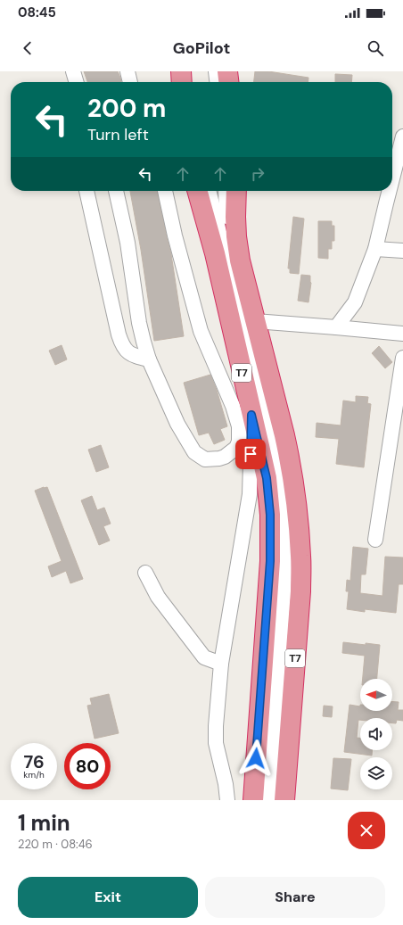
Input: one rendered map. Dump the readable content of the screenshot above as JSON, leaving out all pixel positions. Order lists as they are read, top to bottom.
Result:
{
  "streets": {
    "highway": ["T7"]
  },
  "north": "left",
  "page": {
    "status": "08:45",
    "header": "GoPilot",
    "turn": ["200 m", "Turn left"],
    "speed": "76 km/h",
    "limit": "80",
    "heading": ["1 min", "220 m · 08:46"],
    "buttons": ["Exit", "Share"]
  }
}
